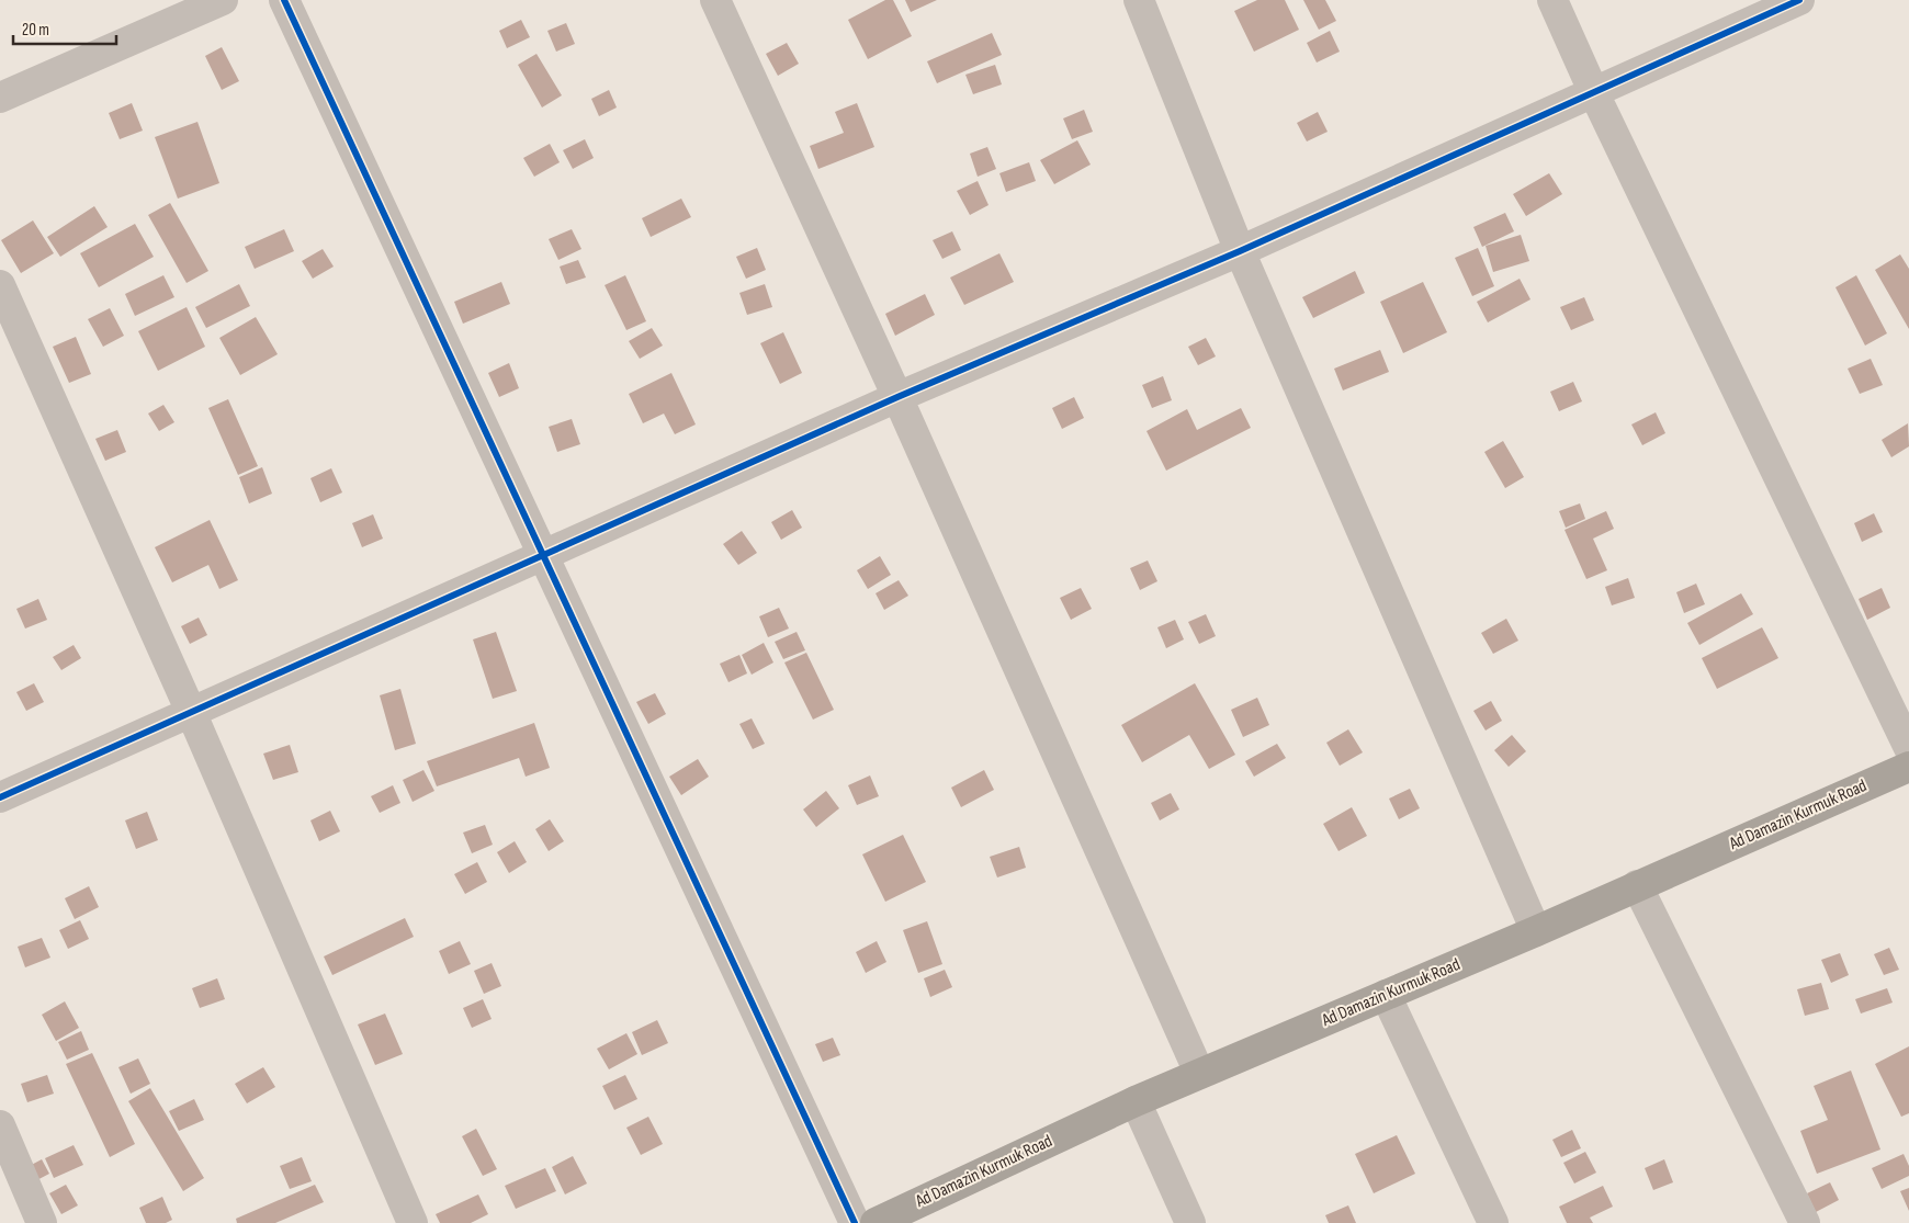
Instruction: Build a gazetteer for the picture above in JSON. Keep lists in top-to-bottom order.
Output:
{
  "streets": {
    "highway": ["Ad Damazin Kurmuk Road"]
  },
  "scale_bar": "20 m"
}
